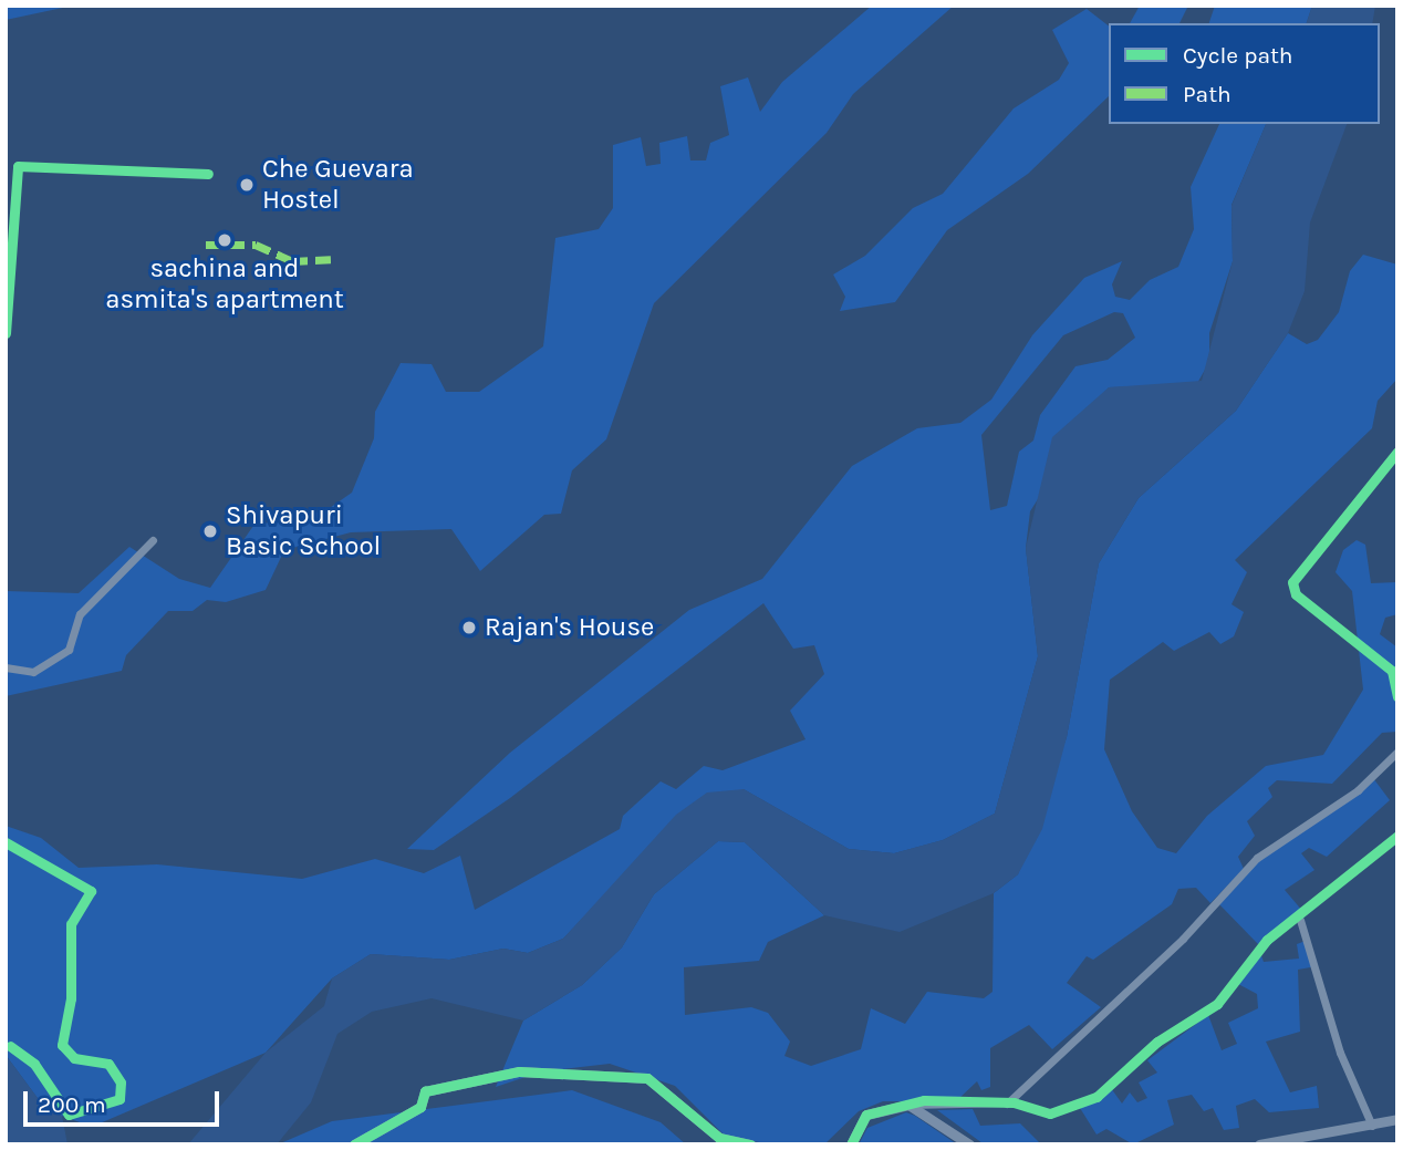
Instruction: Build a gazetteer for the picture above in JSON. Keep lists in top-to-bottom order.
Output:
{
  "places": [
    "Che Guevara Hostel",
    "sachina and asmita's apartment",
    "Shivapuri Basic School",
    "Rajan's House"
  ],
  "legend": ["Cycle path", "Path"],
  "scale_bar": "200 m"
}
